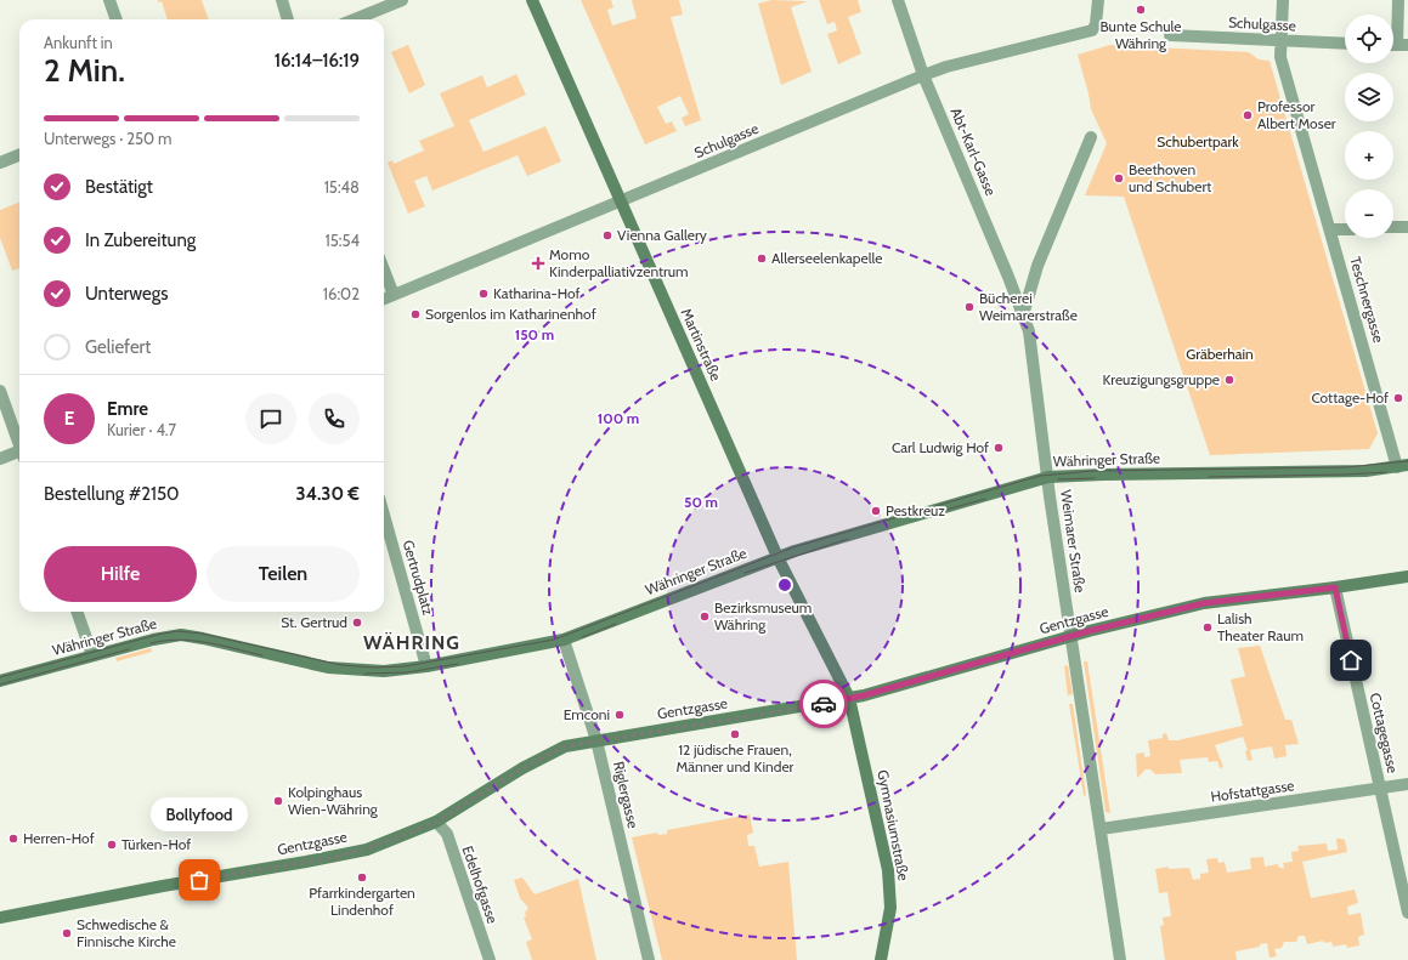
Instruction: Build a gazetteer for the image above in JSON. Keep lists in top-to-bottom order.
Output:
{
  "streets": {
    "main road": [
      "Martinstraße",
      "Währinger Straße",
      "Gentzgasse",
      "Gymnasiumstraße"
    ],
    "street": [
      "Schulgasse",
      "Abt-Karl-Gasse",
      "Teschnergasse",
      "Weimarer Straße",
      "Gertrudplatz",
      "Cottagegasse",
      "Hofstattgasse",
      "Riglergasse",
      "Edelhofgasse"
    ]
  },
  "crossings": [
    ["Schulgasse", "Abt-Karl-Gasse"],
    ["Schulgasse", "Teschnergasse"],
    ["Schulgasse", "Martinstraße"],
    ["Abt-Karl-Gasse", "Weimarer Straße"],
    ["Teschnergasse", "Währinger Straße"],
    ["Martinstraße", "Währinger Straße"],
    ["Martinstraße", "Gentzgasse"],
    ["Martinstraße", "Gymnasiumstraße"],
    ["Währinger Straße", "Weimarer Straße"],
    ["Währinger Straße", "Gertrudplatz"],
    ["Währinger Straße", "Riglergasse"],
    ["Weimarer Straße", "Gentzgasse"],
    ["Weimarer Straße", "Hofstattgasse"],
    ["Gentzgasse", "Cottagegasse"],
    ["Gentzgasse", "Riglergasse"],
    ["Gentzgasse", "Gymnasiumstraße"],
    ["Gentzgasse", "Edelhofgasse"],
    ["Cottagegasse", "Hofstattgasse"]
  ],
  "districts": ["WÄHRING"],
  "parks": ["Schubertpark", "Gräberhain"],
  "places": {
    "other": [
      "Bunte Schule Währing",
      "Professor Albert Moser",
      "Beethoven und Schubert",
      "Vienna Gallery",
      "Allerseelenkapelle",
      "Katharina-Hof",
      "Bücherei Weimarerstraße",
      "Sorgenlos im Katharinenhof",
      "Kreuzigungsgruppe",
      "Cottage-Hof",
      "Carl Ludwig Hof",
      "Pestkreuz",
      "Bezirksmuseum Währing",
      "St. Gertrud",
      "Lalish Theater Raum",
      "Emconi",
      "12 jüdische Frauen, Männer und Kinder",
      "Kolpinghaus Wien-Währing",
      "Herren-Hof",
      "Türken-Hof",
      "Pfarrkindergarten Lindenhof",
      "Bollyfood",
      "Schwedische & Finnische Kirche"
    ],
    "health": ["Momo Kinderpalliativzentrum"]
  },
  "page": {
    "map_buttons": ["+", "−"],
    "heading": ["2 Min.", "Ankunft in", "16:14–16:19"],
    "panel": [
      "Emre",
      "Kurier · 4.7",
      "Bestellung #2150",
      "34.30 €"
    ],
    "bar": "Unterwegs · 250 m",
    "list": [
      ["Bestätigt", "15:48"],
      ["In Zubereitung", "15:54"],
      ["Unterwegs", "16:02"],
      "Geliefert"
    ],
    "round": "E",
    "buttons": ["Hilfe", "Teilen"],
    "bubble": "Bollyfood"
  },
  "rings": ["150 m", "100 m", "50 m"]
}
